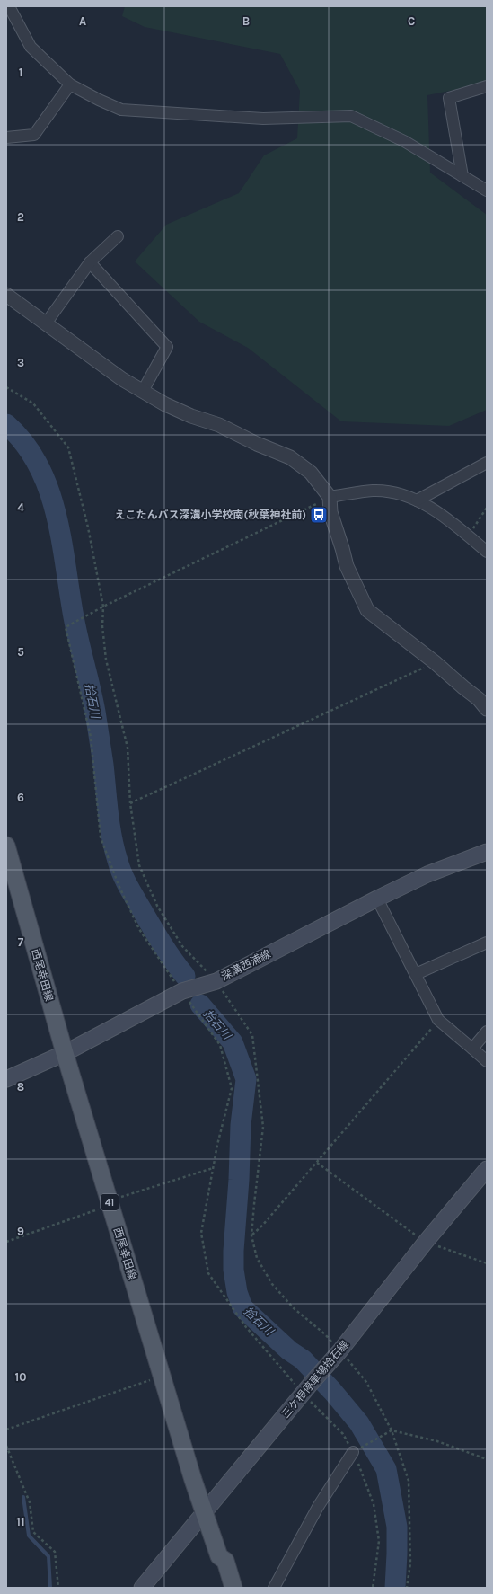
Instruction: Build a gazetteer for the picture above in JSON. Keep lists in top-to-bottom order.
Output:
{
  "streets": {
    "main road": [
      "深溝西浦線",
      "西尾幸田線",
      "41",
      "三ケ根停車場拾石線"
    ]
  },
  "crossings": [
    ["深溝西浦線", "西尾幸田線"],
    ["西尾幸田線", "三ケ根停車場拾石線"]
  ],
  "water": ["拾石川"],
  "places": {
    "bus stop": ["えこたんバス深溝小学校南(秋葉神社前)"]
  },
  "grid": {
    "columns": ["A", "B", "C"],
    "rows": [
      "1",
      "2",
      "3",
      "4",
      "5",
      "6",
      "7",
      "8",
      "9",
      "10",
      "11"
    ]
  }
}
